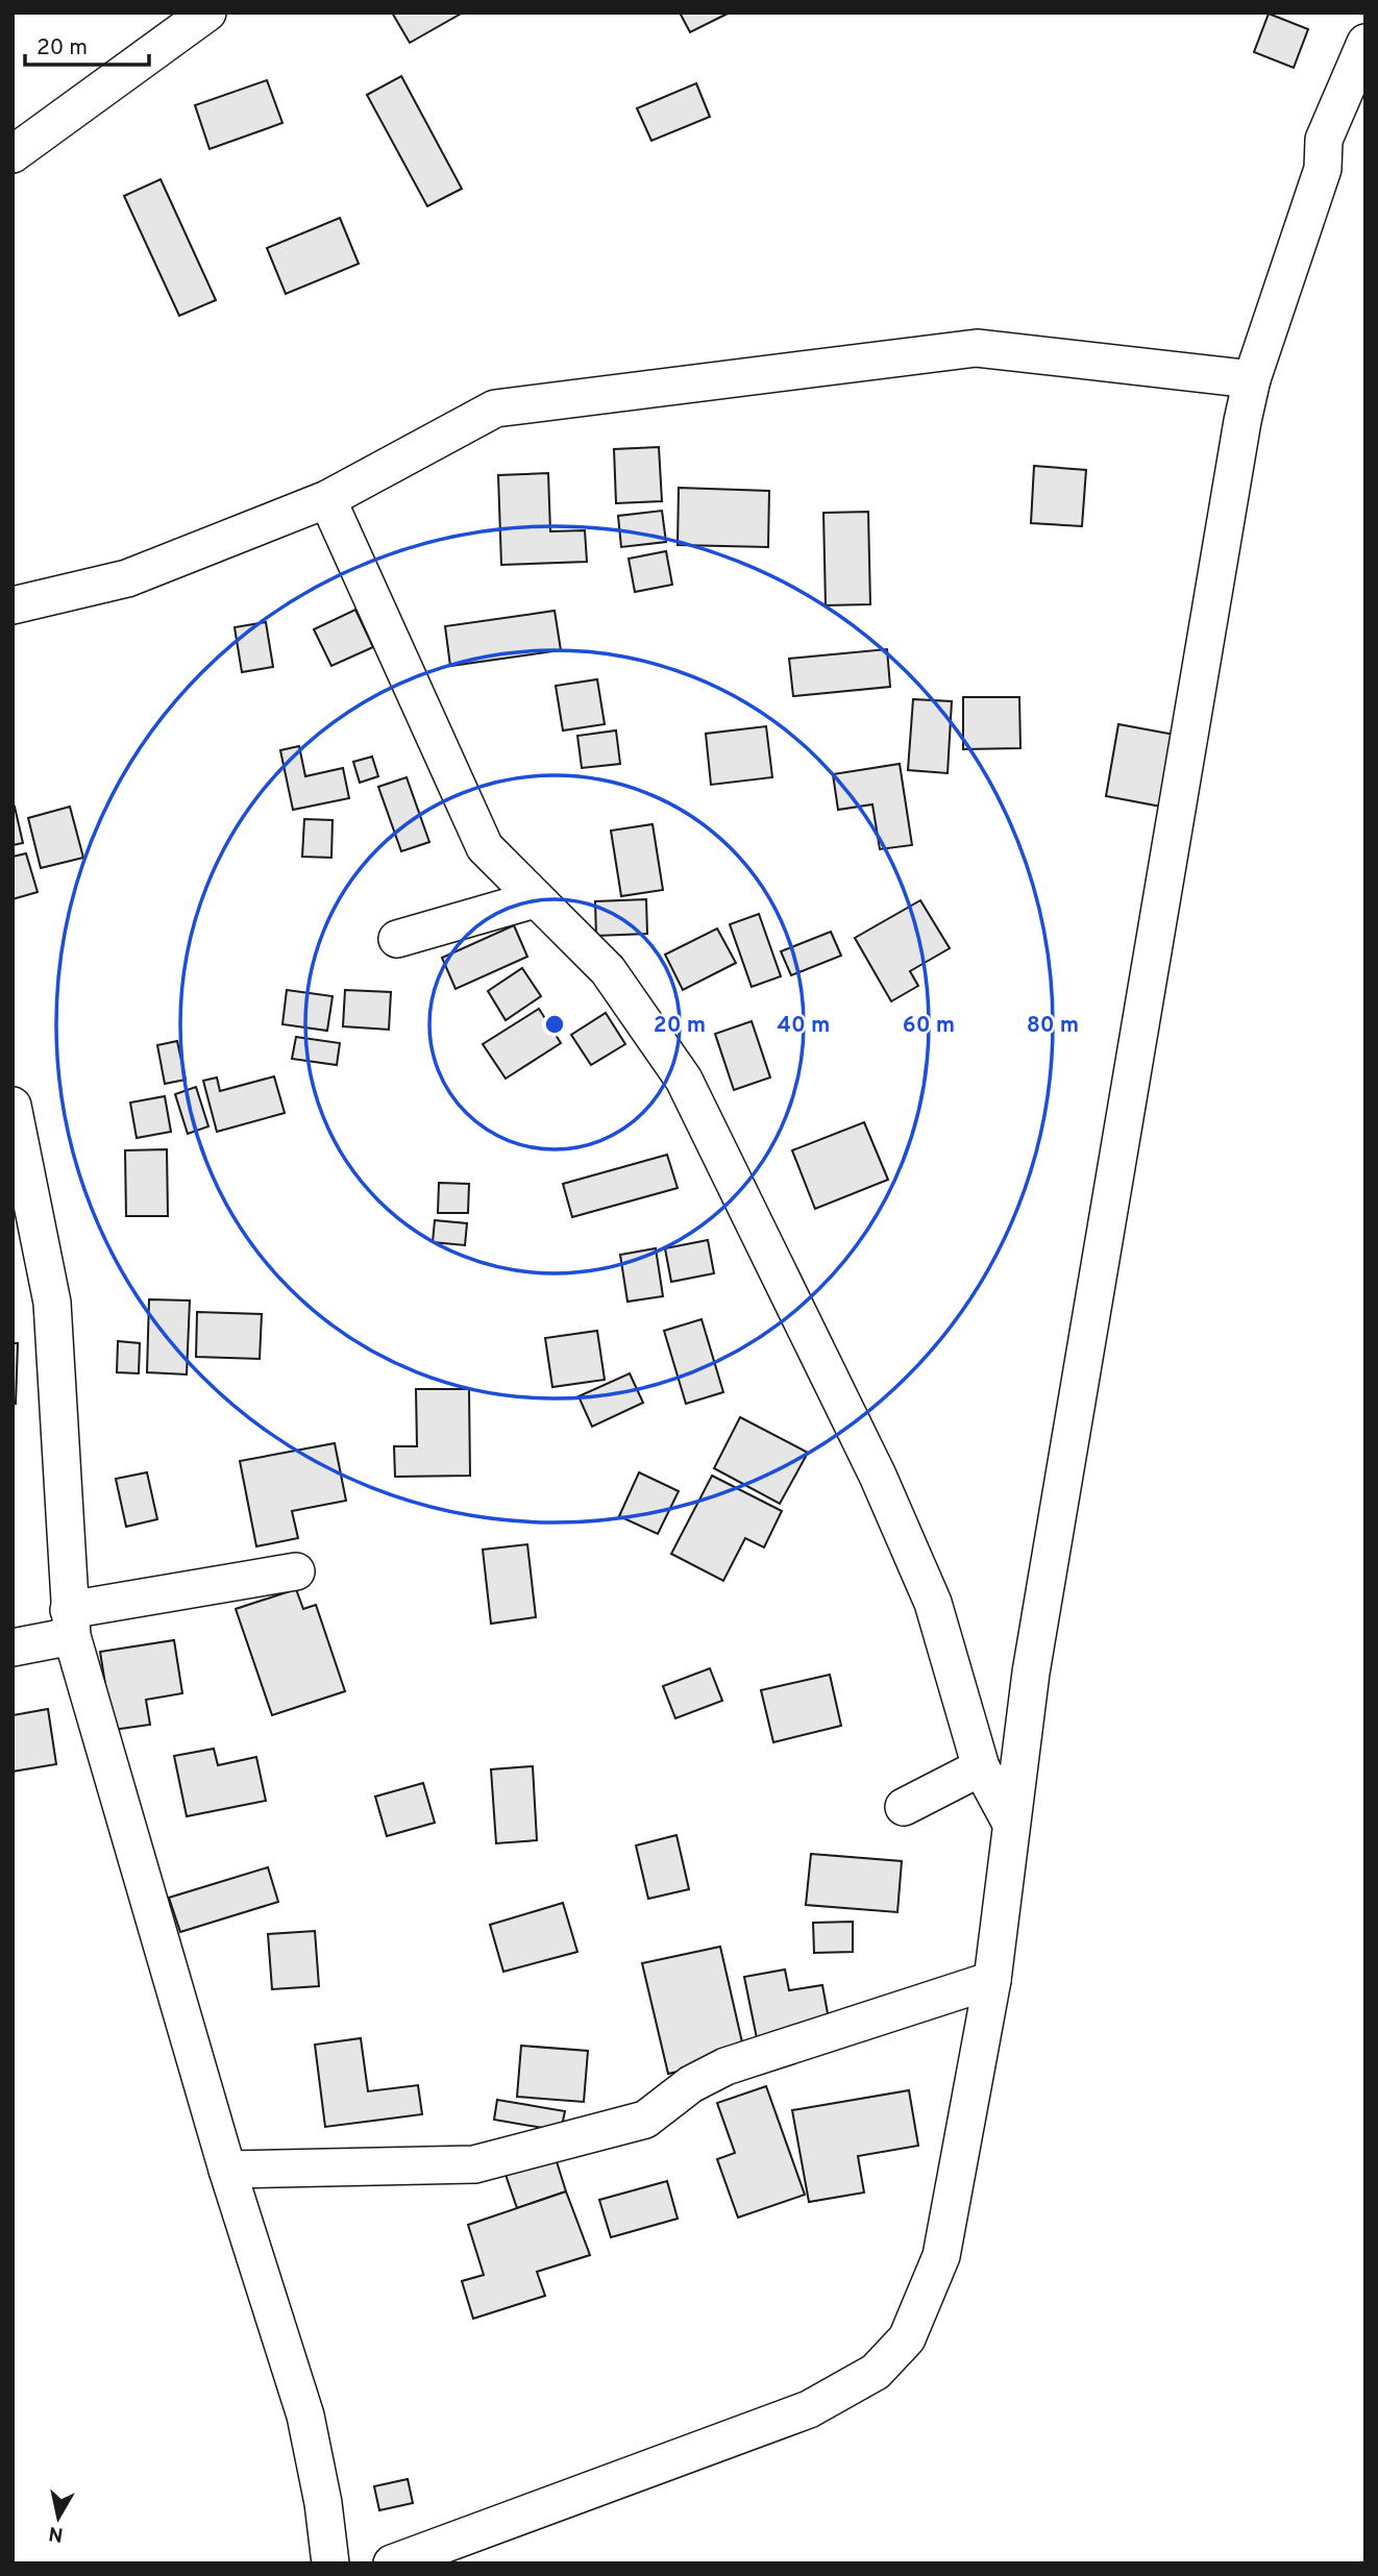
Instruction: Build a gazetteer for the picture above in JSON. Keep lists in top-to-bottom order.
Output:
{
  "scale_bar": "20 m",
  "north": "bottom",
  "rings": [
    "20 m",
    "40 m",
    "60 m",
    "80 m"
  ]
}
